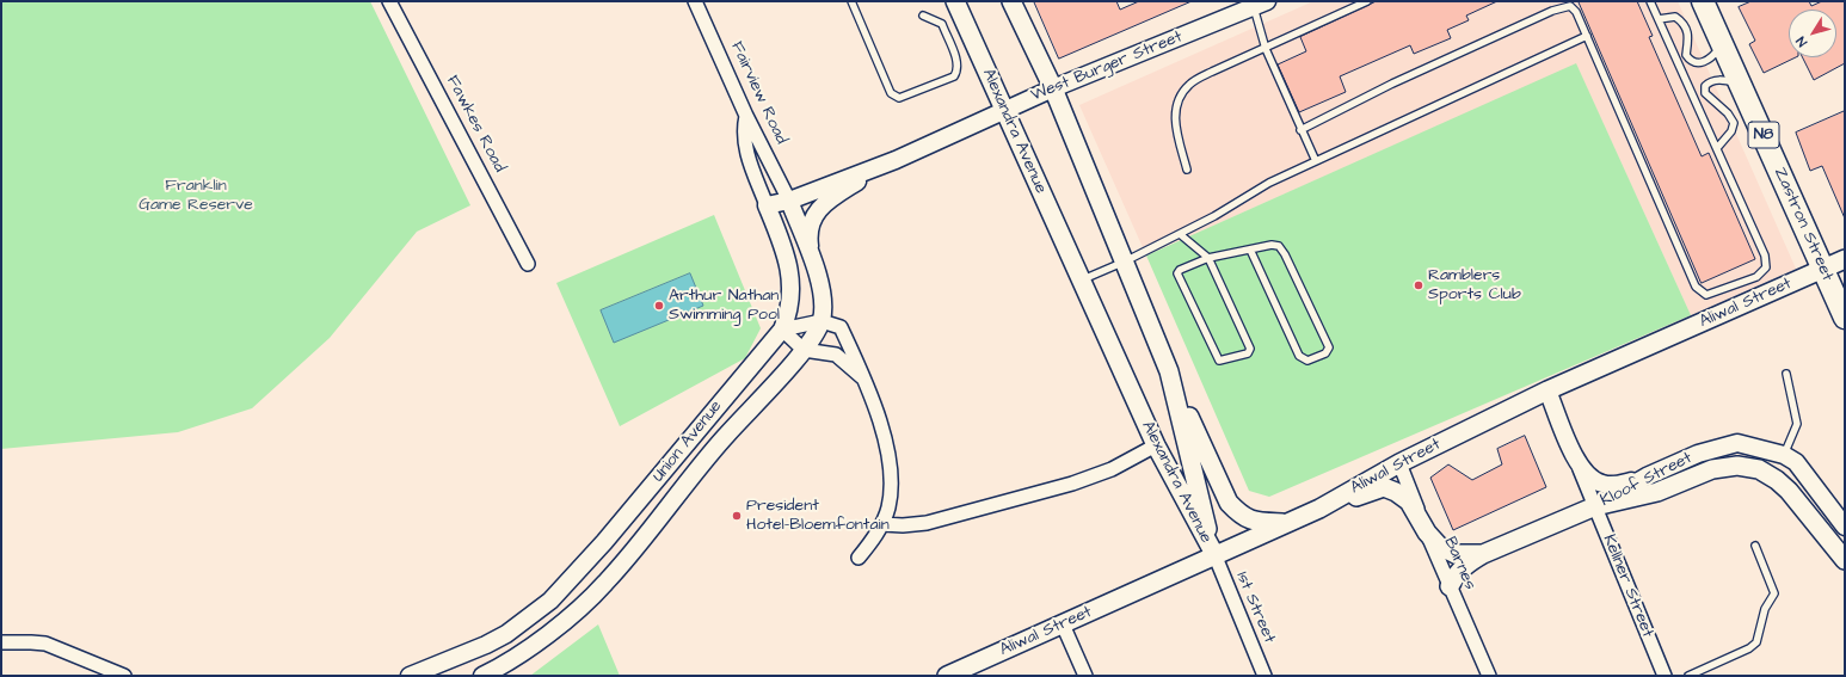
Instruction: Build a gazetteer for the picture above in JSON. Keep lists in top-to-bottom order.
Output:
{
  "streets": {
    "highway": ["N8", "Zastron Street"],
    "main road": ["Alexandra Avenue", "Aliwal Street", "Kloof Street"],
    "street": [
      "West Burger Street",
      "Fairview Road",
      "Fawkes Road",
      "Union Avenue",
      "Barnes",
      "Kellner Street",
      "1st Street"
    ]
  },
  "crossings": [
    ["West Burger Street", "Fairview Road"],
    ["West Burger Street", "Alexandra Avenue"],
    ["West Burger Street", "Union Avenue"],
    ["Fairview Road", "Union Avenue"],
    ["Alexandra Avenue", "Aliwal Street"],
    ["Alexandra Avenue", "1st Street"],
    ["Zastron Street", "Aliwal Street"],
    ["Aliwal Street", "Barnes"],
    ["Aliwal Street", "Kellner Street"],
    ["Aliwal Street", "1st Street"],
    ["Kloof Street", "Kellner Street"]
  ],
  "parks": ["Franklin Game Reserve"],
  "places": ["Ramblers Sports Club", "Arthur Nathan Swimming Pool", "President Hotel-Bloemfontain"],
  "north": "bottom left"
}
